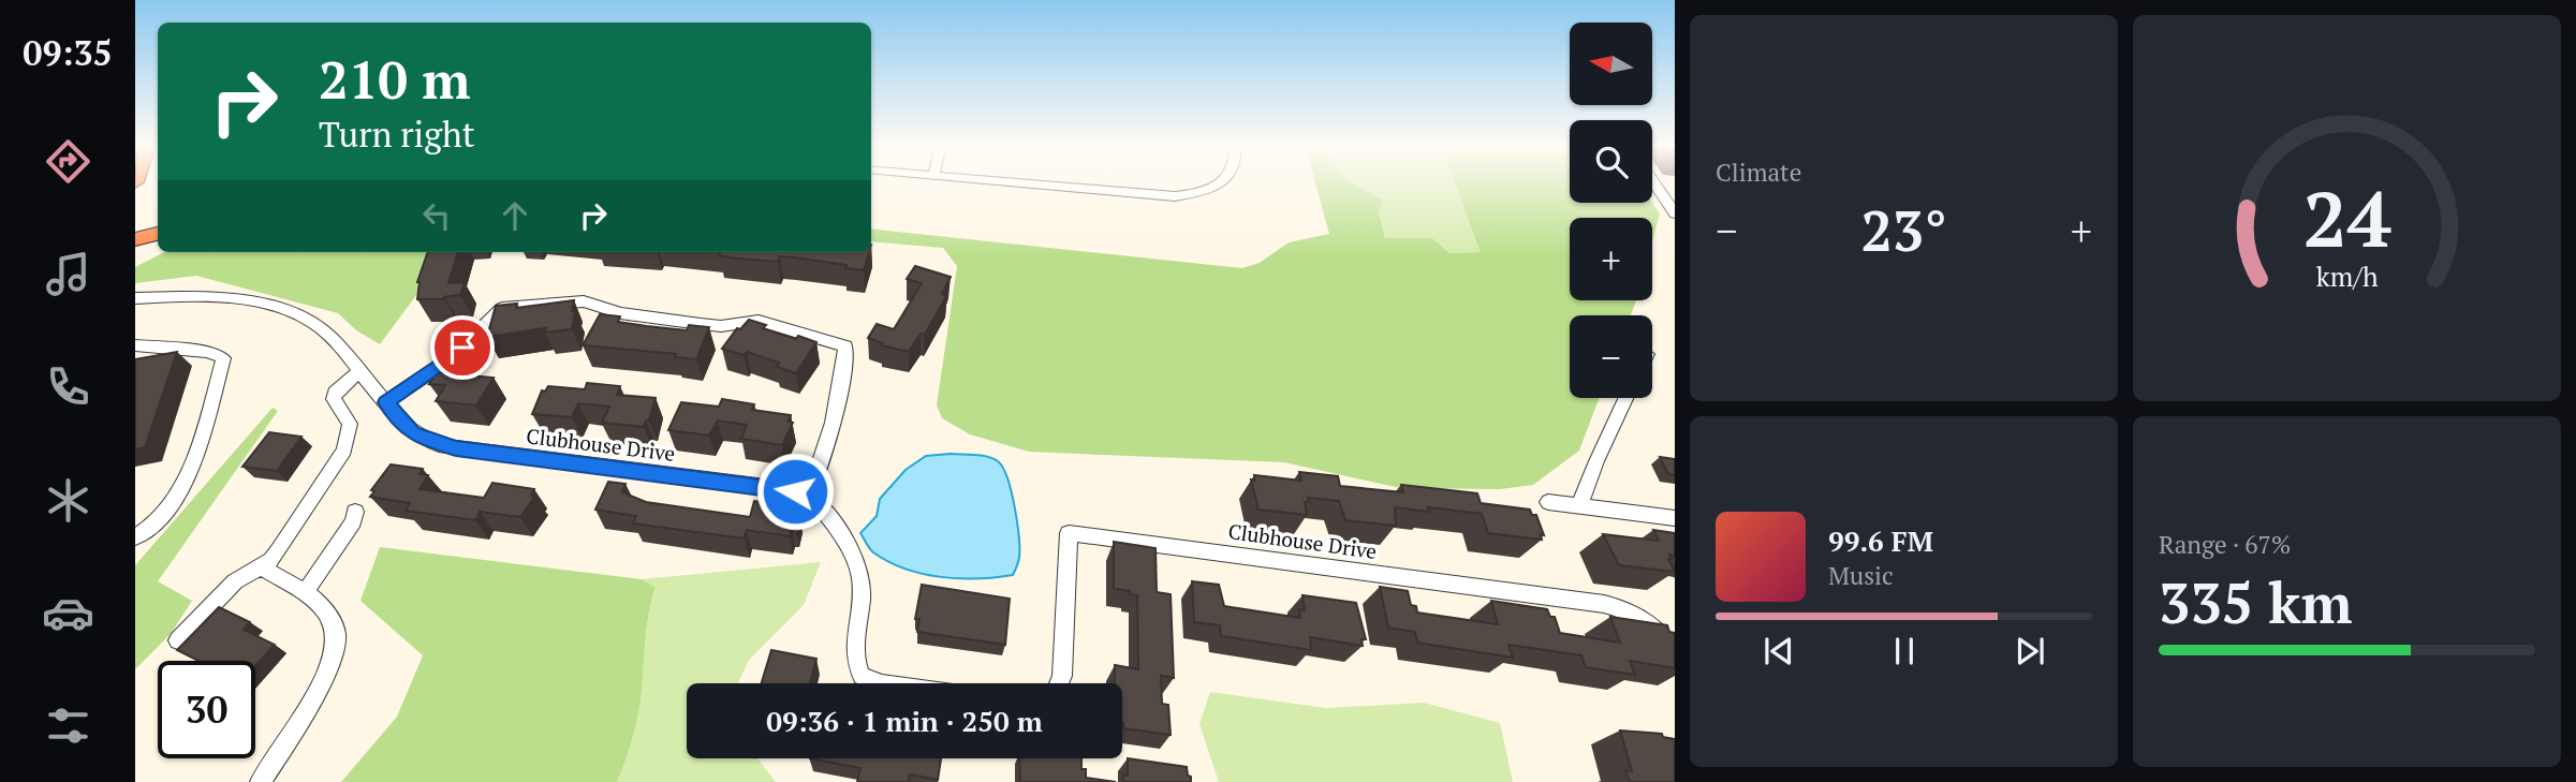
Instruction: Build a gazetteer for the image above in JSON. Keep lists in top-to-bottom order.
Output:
{
  "streets": {
    "street": ["Clubhouse Drive"]
  },
  "north": "left",
  "page": {
    "tabs": "09:35",
    "tile": [
      "Climate",
      ["Range · 67%", "335 km"]
    ],
    "map_buttons": ["+", "−"],
    "turn": ["210 m", "Turn right"],
    "heat": ["−", "23°", "+"],
    "song": ["99.6 FM", "Music"],
    "limit": "30",
    "trip": "09:36 · 1 min · 250 m",
    "gauge": ["24", "km/h"]
  }
}
